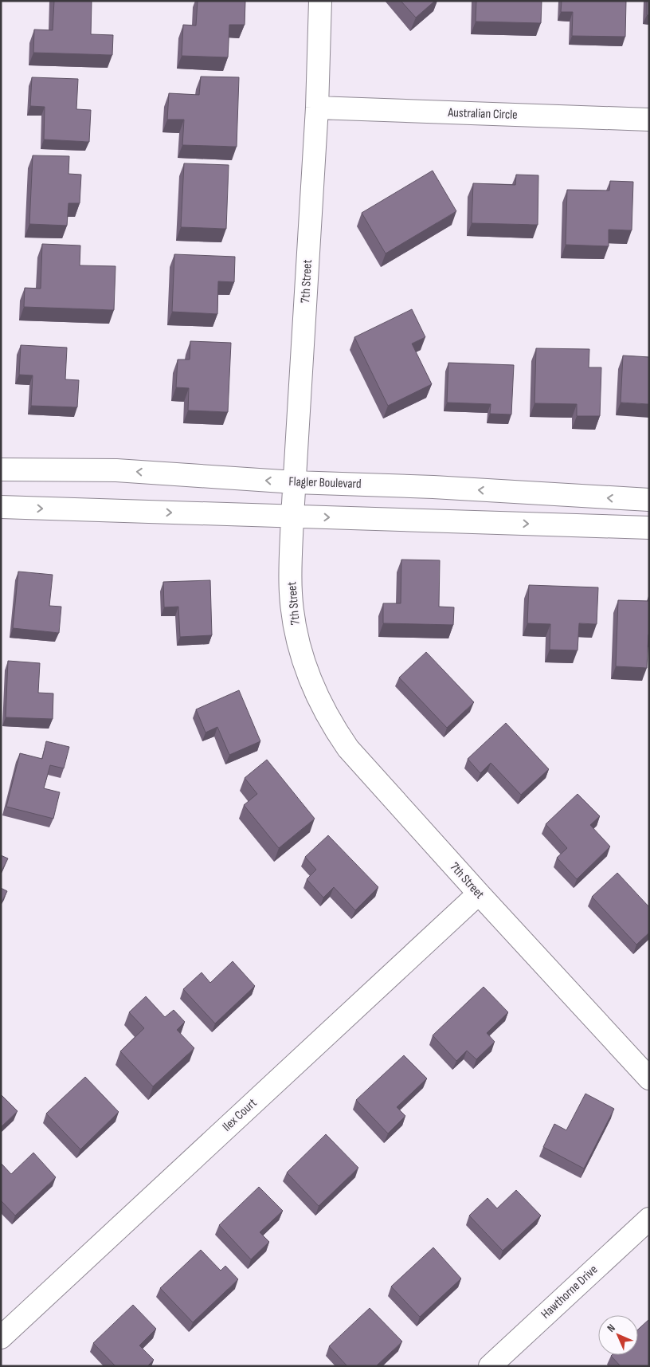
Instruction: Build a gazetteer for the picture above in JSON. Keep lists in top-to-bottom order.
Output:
{
  "streets": {
    "street": [
      "Australian Circle",
      "7th Street",
      "Flagler Boulevard",
      "Ilex Court",
      "Hawthorne Drive"
    ]
  },
  "crossings": [
    ["Australian Circle", "7th Street"],
    ["7th Street", "Flagler Boulevard"],
    ["7th Street", "Ilex Court"]
  ],
  "north": "top left"
}
